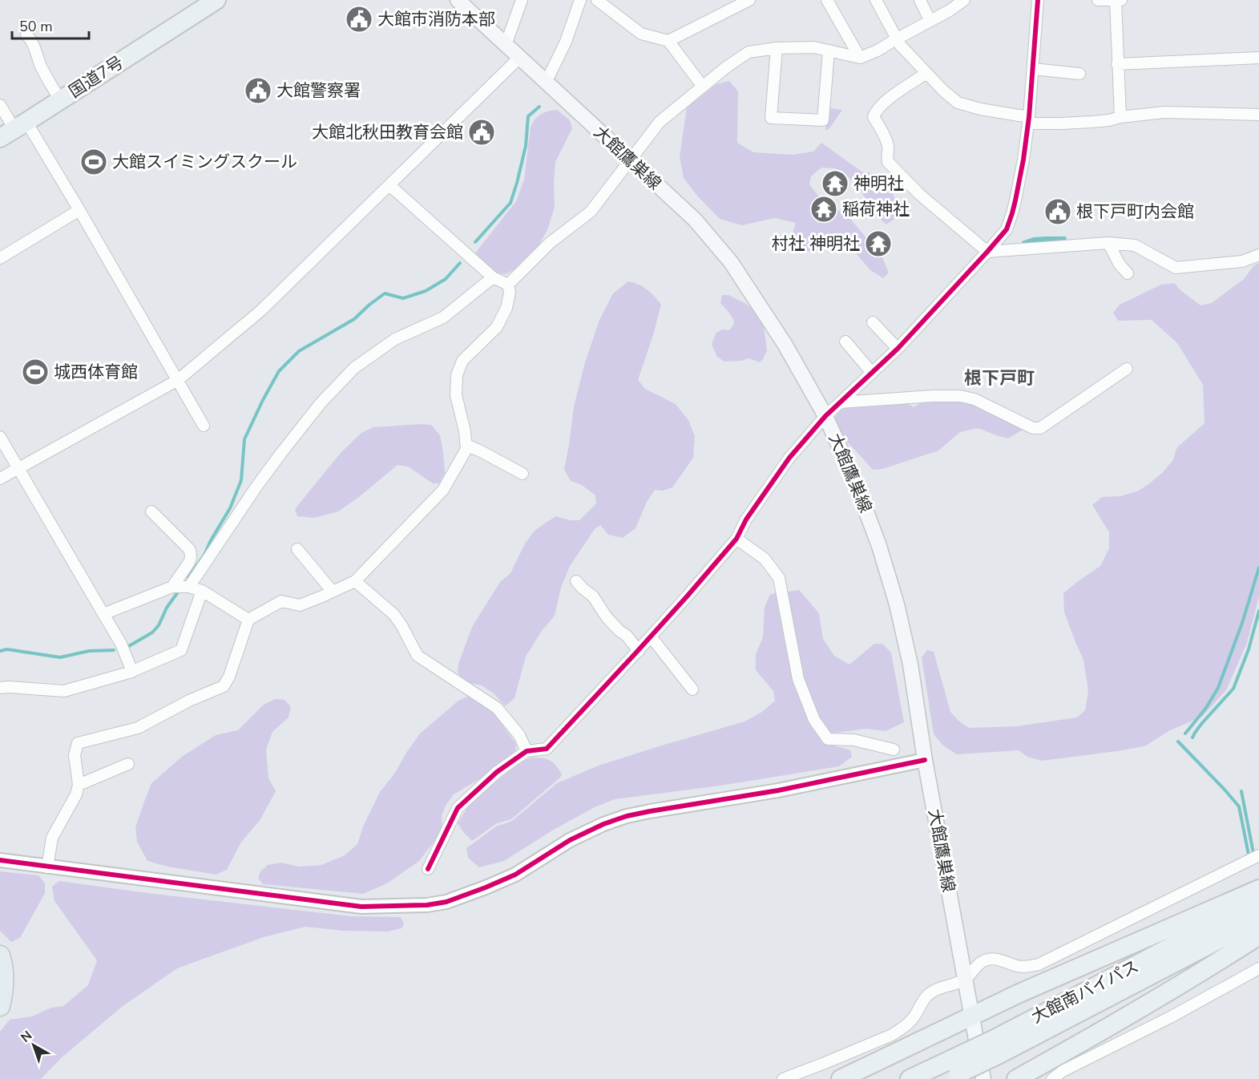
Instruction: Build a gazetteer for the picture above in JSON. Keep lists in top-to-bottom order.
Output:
{
  "streets": {
    "highway": ["国道7号", "大館南バイパス"],
    "main road": ["大館鷹巣線"]
  },
  "districts": ["根下戸町"],
  "places": {
    "public building": [
      "大館市消防本部",
      "大館警察署",
      "大館北秋田教育会館",
      "根下戸町内会館"
    ],
    "sports": ["大館スイミングスクール", "城西体育館"],
    "temple": ["神明社", "稲荷神社", "村社 神明社"]
  },
  "scale_bar": "50 m",
  "north": "top left"
}
